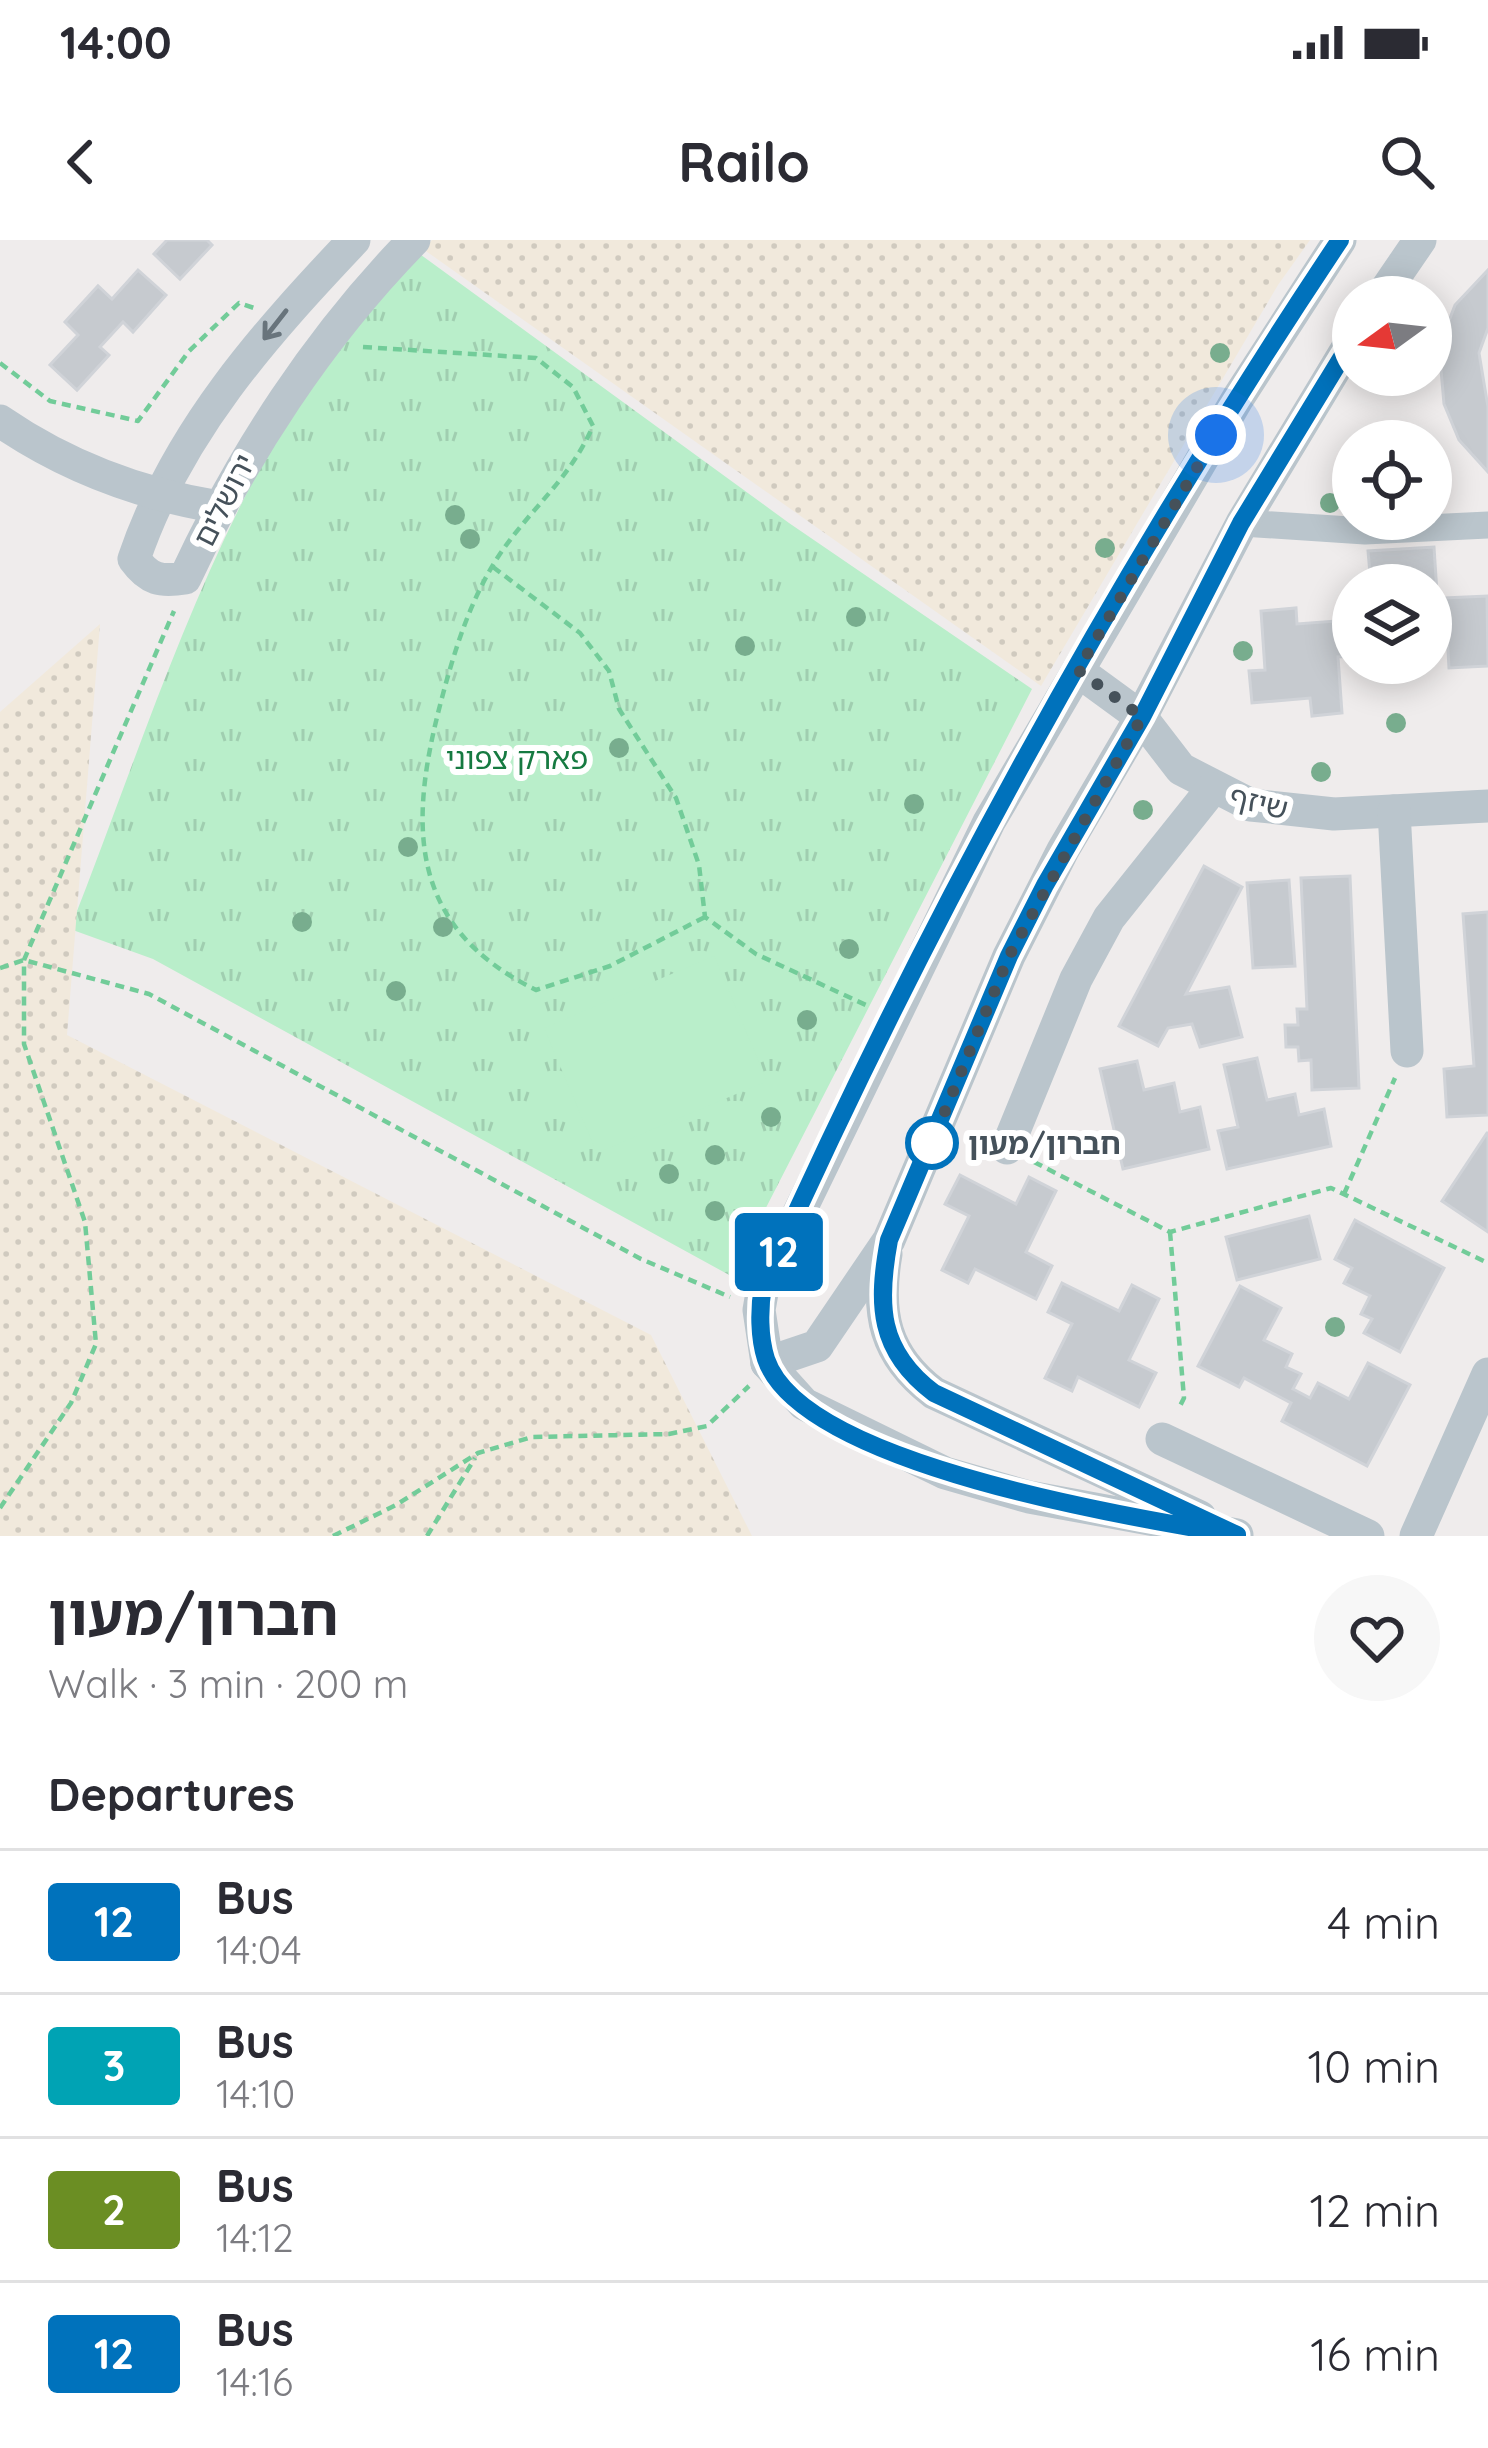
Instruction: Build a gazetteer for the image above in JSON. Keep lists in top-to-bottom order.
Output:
{
  "streets": {
    "street": ["ירושלים", "שיזף"]
  },
  "parks": ["פארק צפוני"],
  "places": ["חברון/מעון"],
  "lines": ["bus line 12"],
  "north": "left",
  "page": {
    "status": "14:00",
    "header": "Railo",
    "on_map": "12",
    "heading": [
      ["חברון/מעון", "Walk · 3 min · 200 m"],
      "Departures"
    ],
    "list": [
      {
        "mark": "12",
        "name": "Bus",
        "note": "14:04",
        "value": "4 min"
      },
      {
        "mark": "3",
        "name": "Bus",
        "note": "14:10",
        "value": "10 min"
      },
      {
        "mark": "2",
        "name": "Bus",
        "note": "14:12",
        "value": "12 min"
      },
      {
        "mark": "12",
        "name": "Bus",
        "note": "14:16",
        "value": "16 min"
      }
    ]
  }
}
